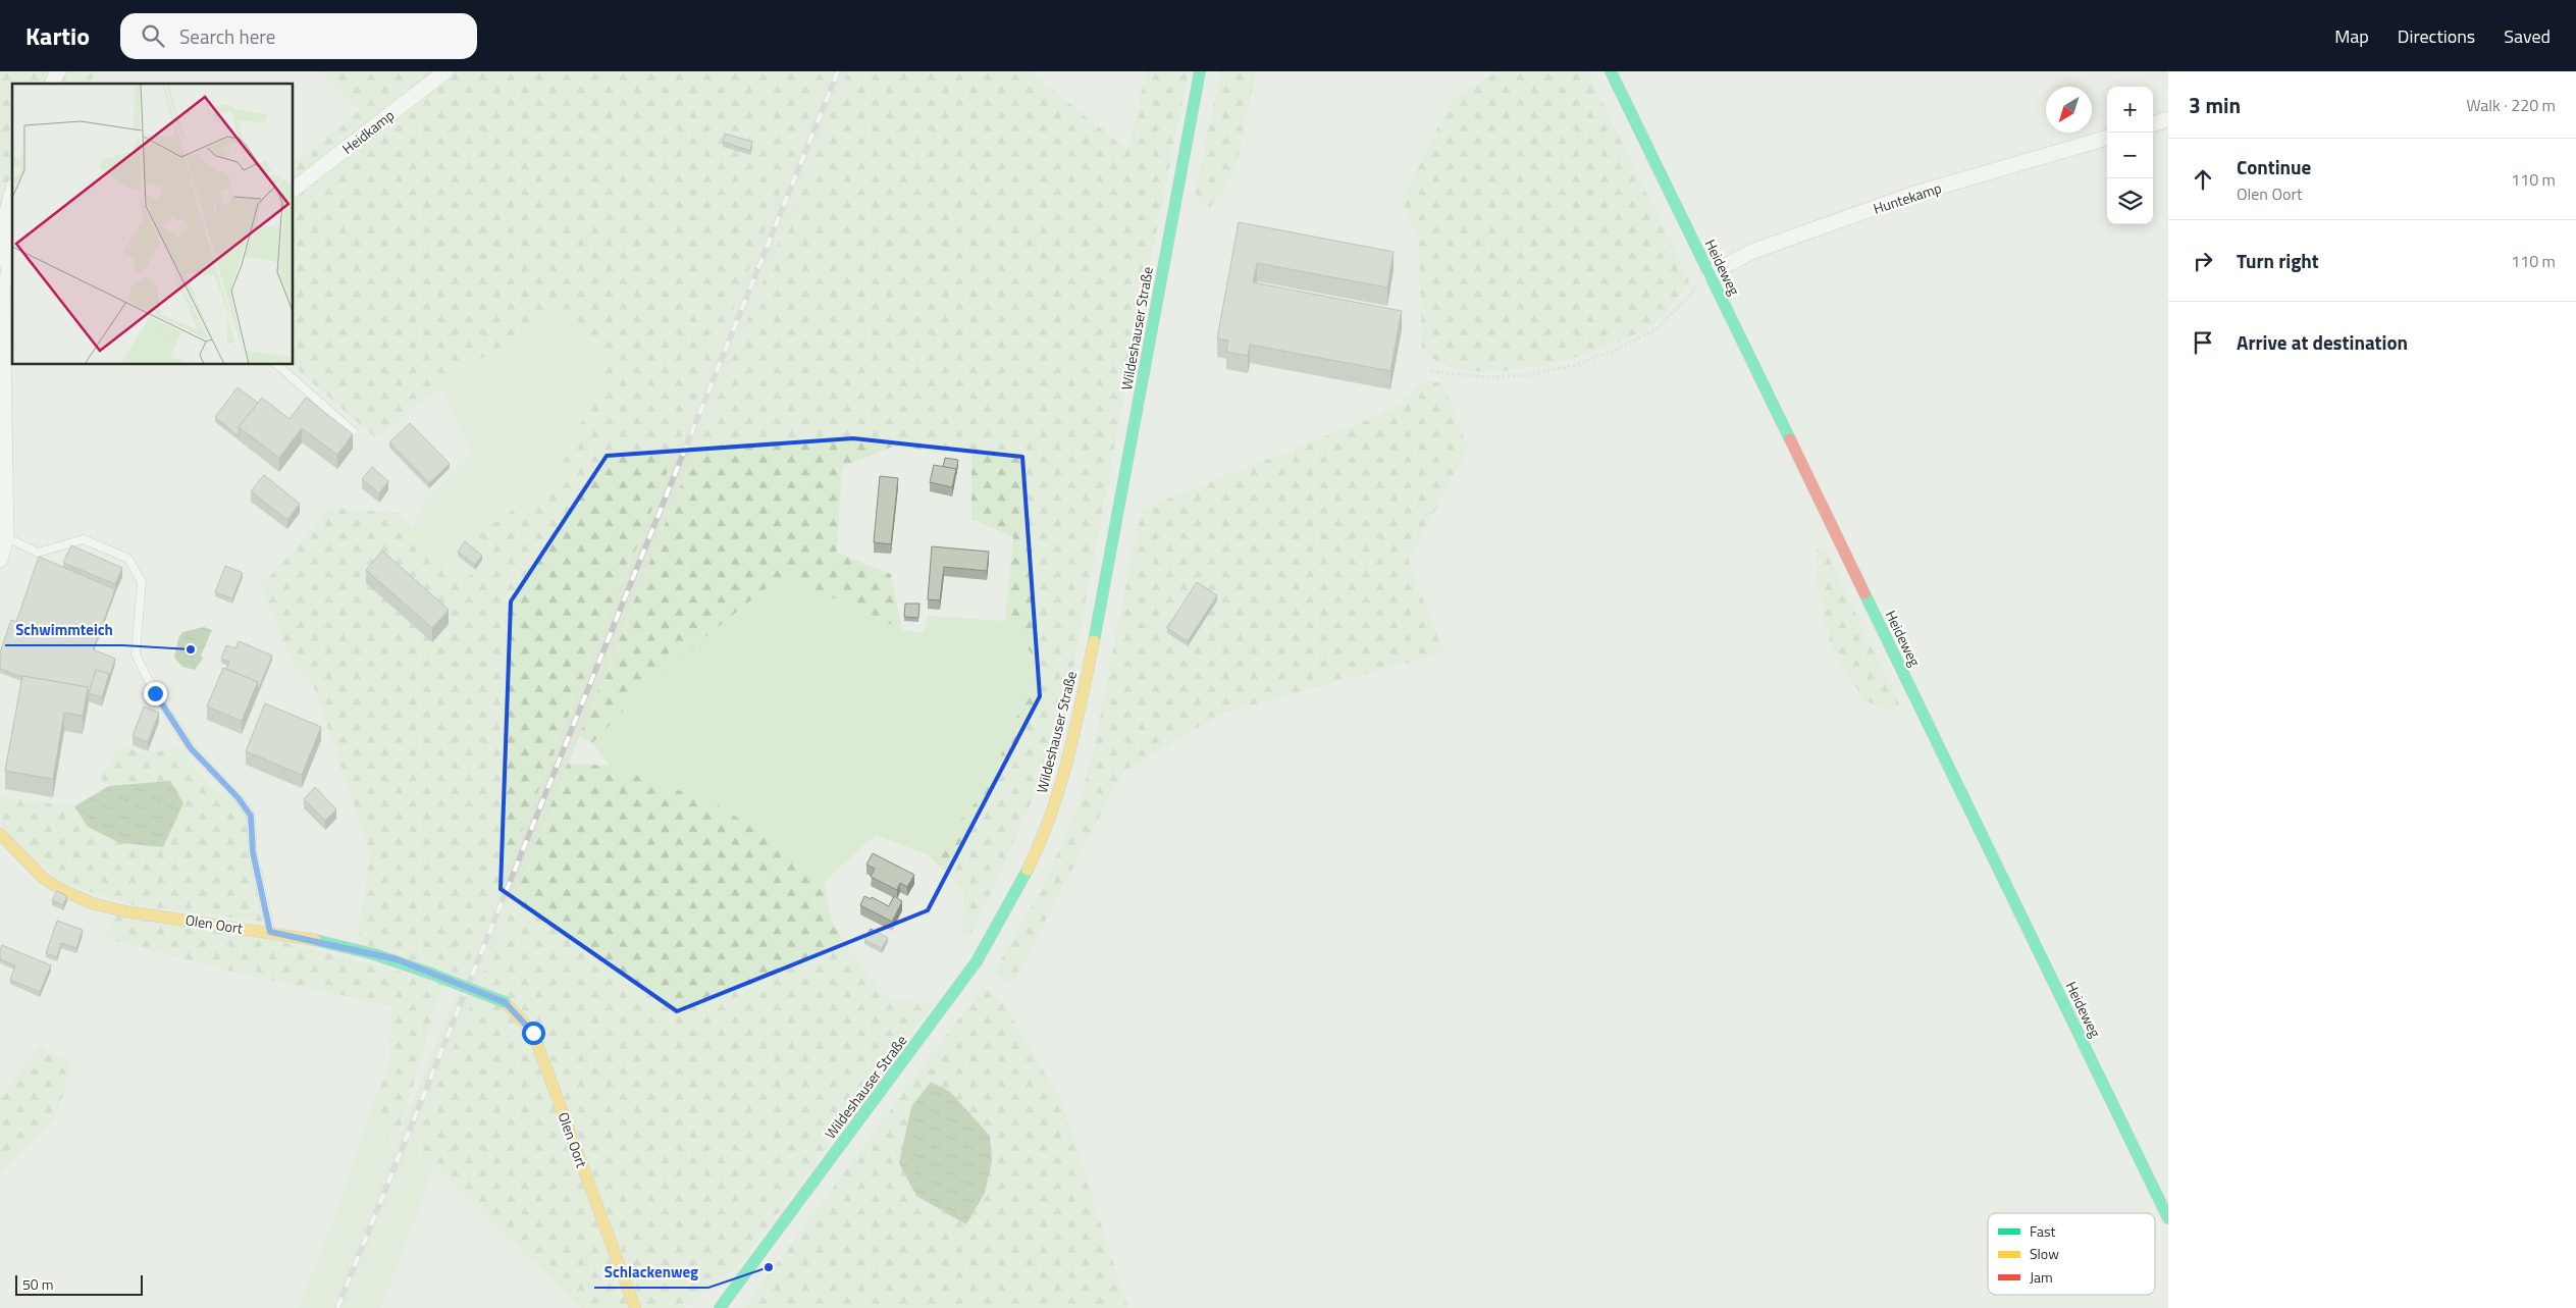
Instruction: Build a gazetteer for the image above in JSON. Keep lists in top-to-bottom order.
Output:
{
  "streets": {
    "street": [
      "Heidkamp",
      "Huntekamp",
      "Heideweg",
      "Wildeshauser Straße",
      "Olen Oort"
    ]
  },
  "crossings": [
    ["Huntekamp", "Heideweg"]
  ],
  "places": ["Schwimmteich", "Schlackenweg"],
  "legend": ["Fast", "Slow", "Jam"],
  "scale_bar": "50 m",
  "north": "bottom left",
  "page": {
    "header": "Kartio",
    "search": "Search here",
    "nav": ["Map", "Directions", "Saved"],
    "heading": ["3 min", "Walk · 220 m"],
    "map_buttons": ["+", "−"],
    "list": [
      ["Continue", "Olen Oort", "110 m"],
      ["Turn right", "110 m"],
      "Arrive at destination"
    ],
    "scale": "50 m"
  }
}
